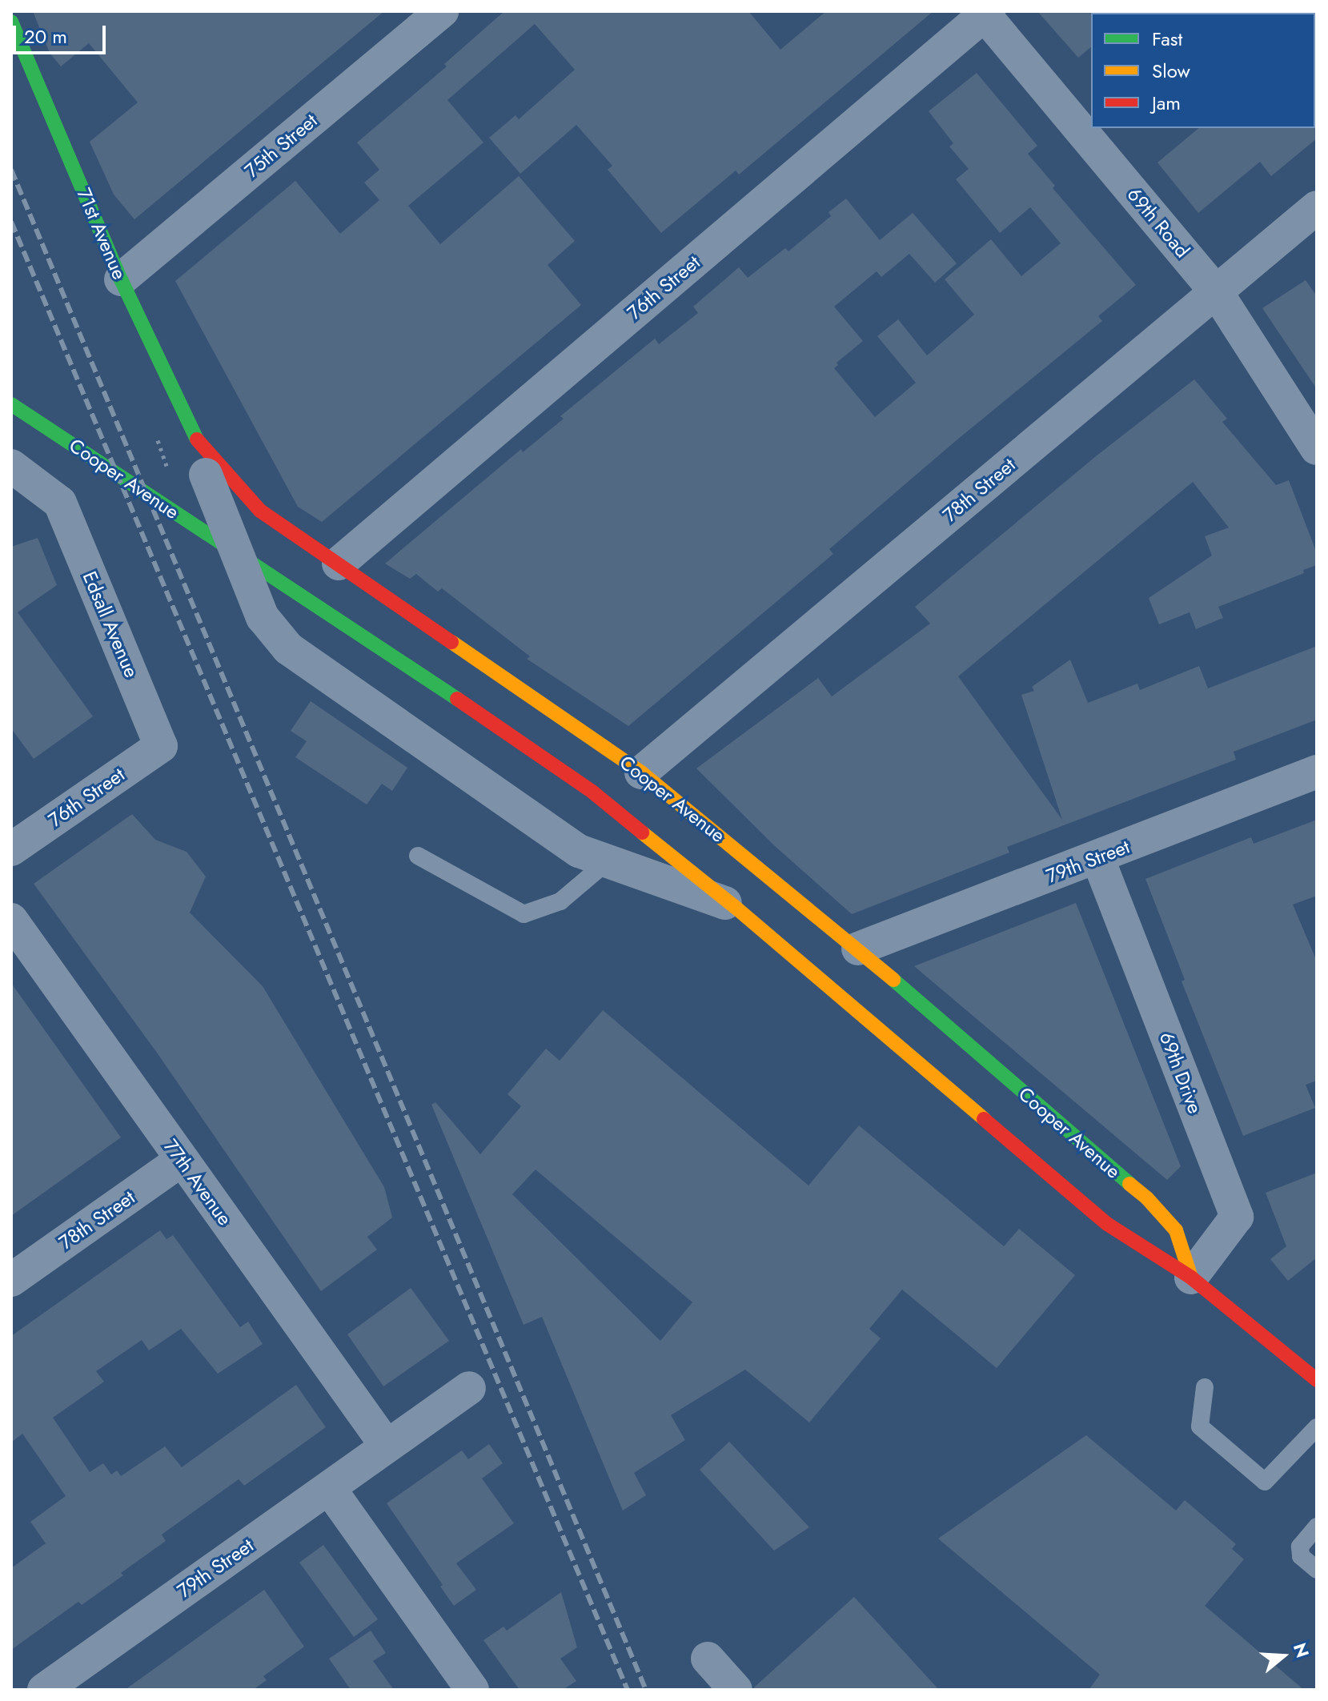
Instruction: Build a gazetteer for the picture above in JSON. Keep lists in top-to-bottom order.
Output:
{
  "streets": {
    "street": [
      "75th Street",
      "69th Road",
      "71st Avenue",
      "76th Street",
      "Cooper Avenue",
      "78th Street",
      "Edsall Avenue",
      "79th Street",
      "69th Drive",
      "77th Avenue"
    ]
  },
  "crossings": [
    ["75th Street", "71st Avenue"],
    ["69th Road", "76th Street"],
    ["69th Road", "78th Street"],
    ["71st Avenue", "Cooper Avenue"],
    ["76th Street", "Cooper Avenue"],
    ["76th Street", "Edsall Avenue"],
    ["Cooper Avenue", "78th Street"],
    ["Cooper Avenue", "79th Street"],
    ["Cooper Avenue", "69th Drive"],
    ["78th Street", "77th Avenue"],
    ["79th Street", "69th Drive"],
    ["79th Street", "77th Avenue"]
  ],
  "legend": ["Fast", "Slow", "Jam"],
  "scale_bar": "20 m",
  "north": "right"
}
